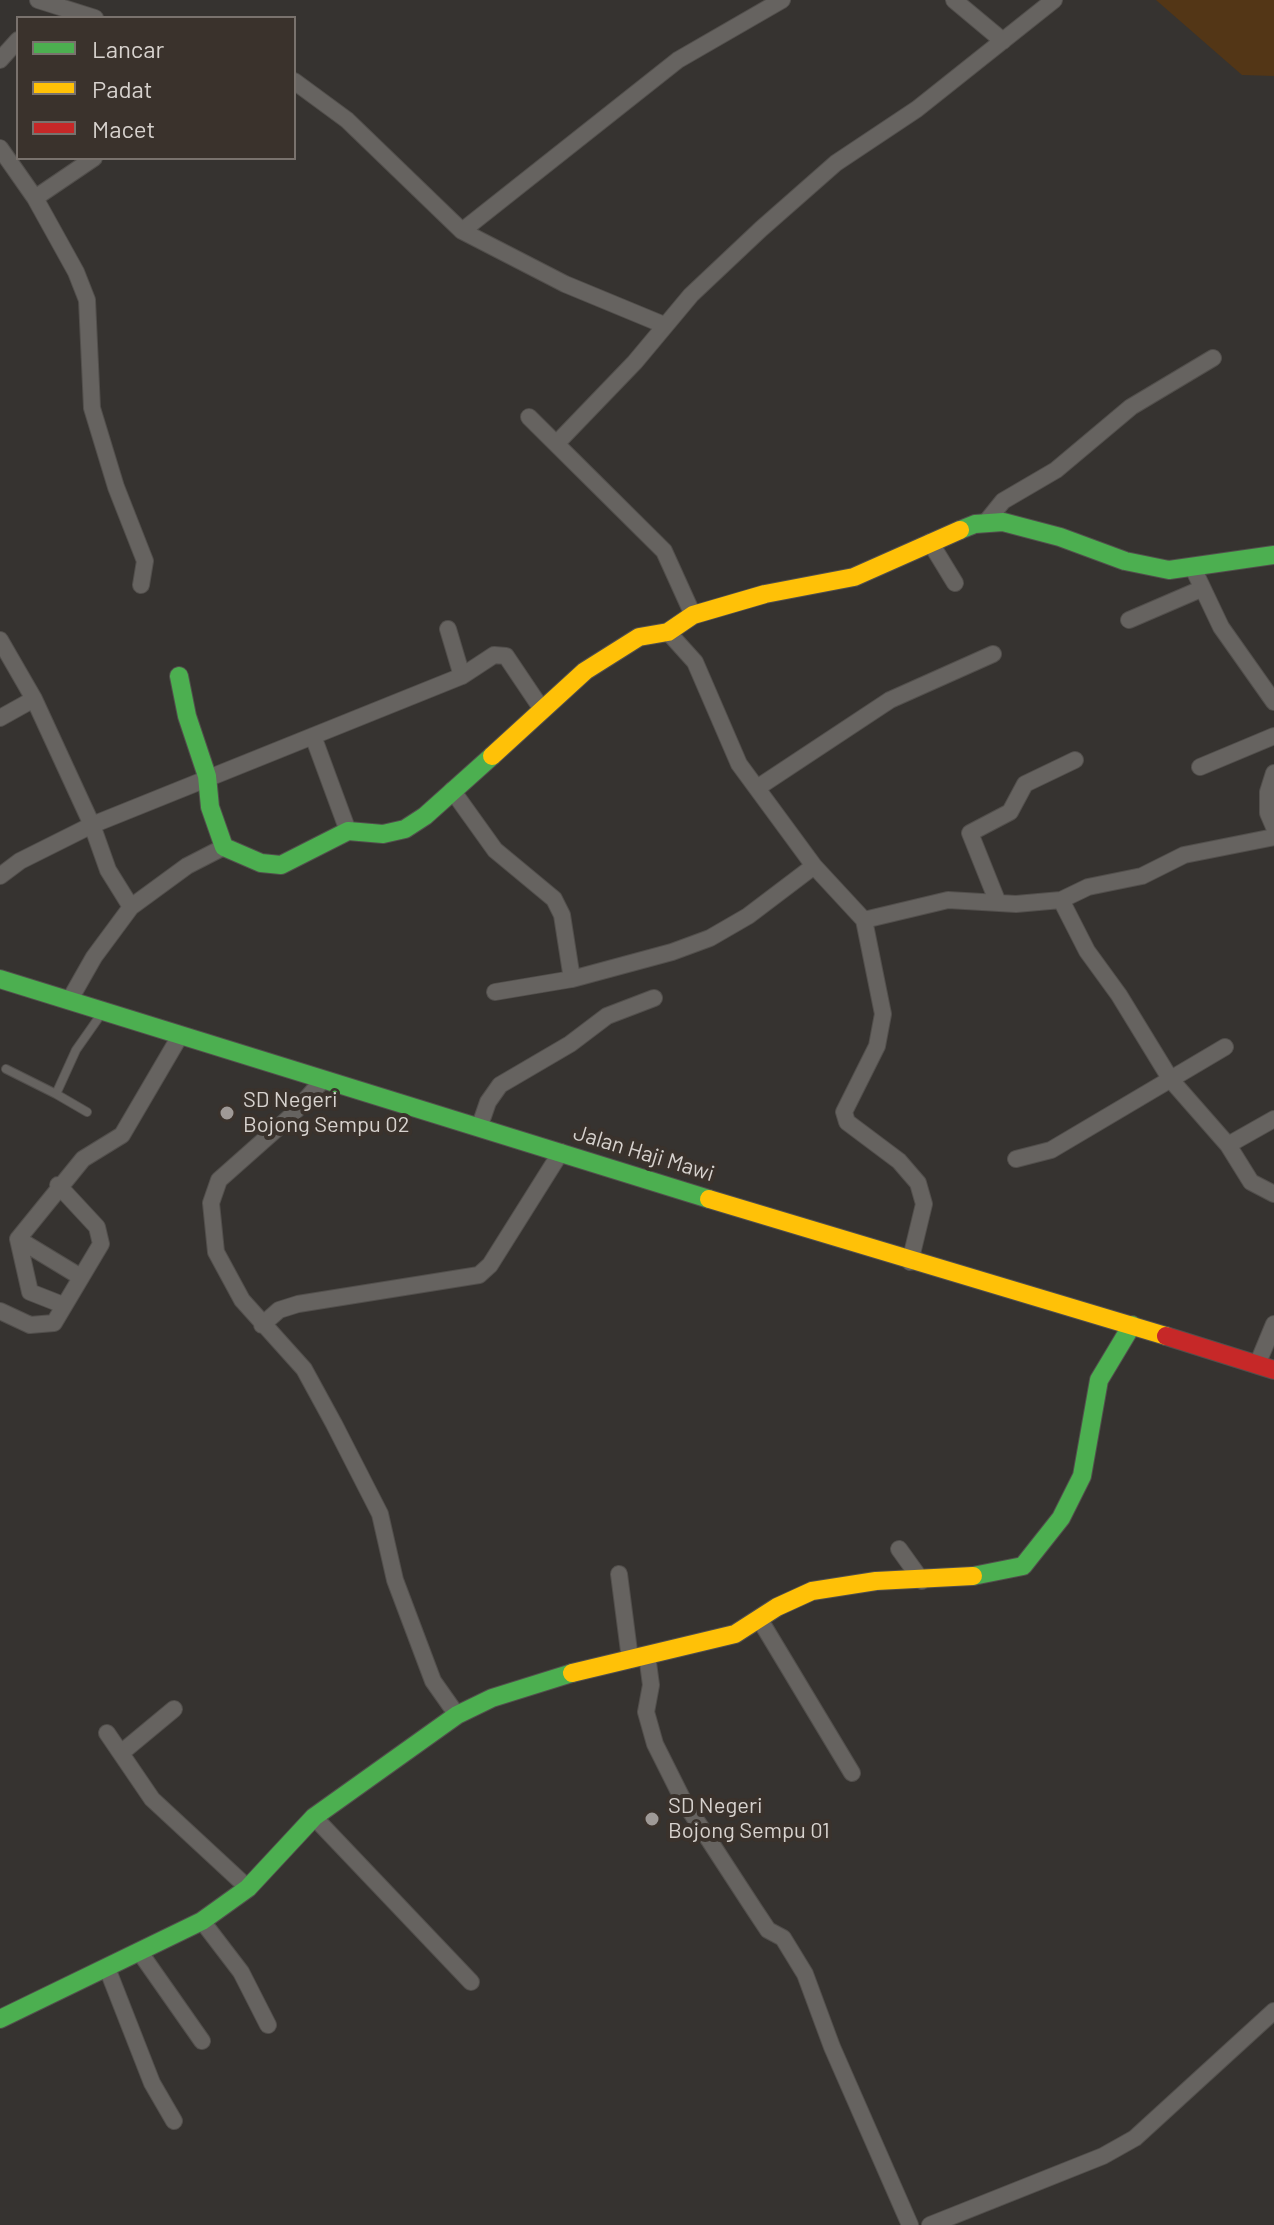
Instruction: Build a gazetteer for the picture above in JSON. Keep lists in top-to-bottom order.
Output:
{
  "streets": {
    "street": ["Jalan Haji Mawi"]
  },
  "places": ["SD Negeri Bojong Sempu 02", "SD Negeri Bojong Sempu 01"],
  "legend": ["Lancar", "Padat", "Macet"]
}
